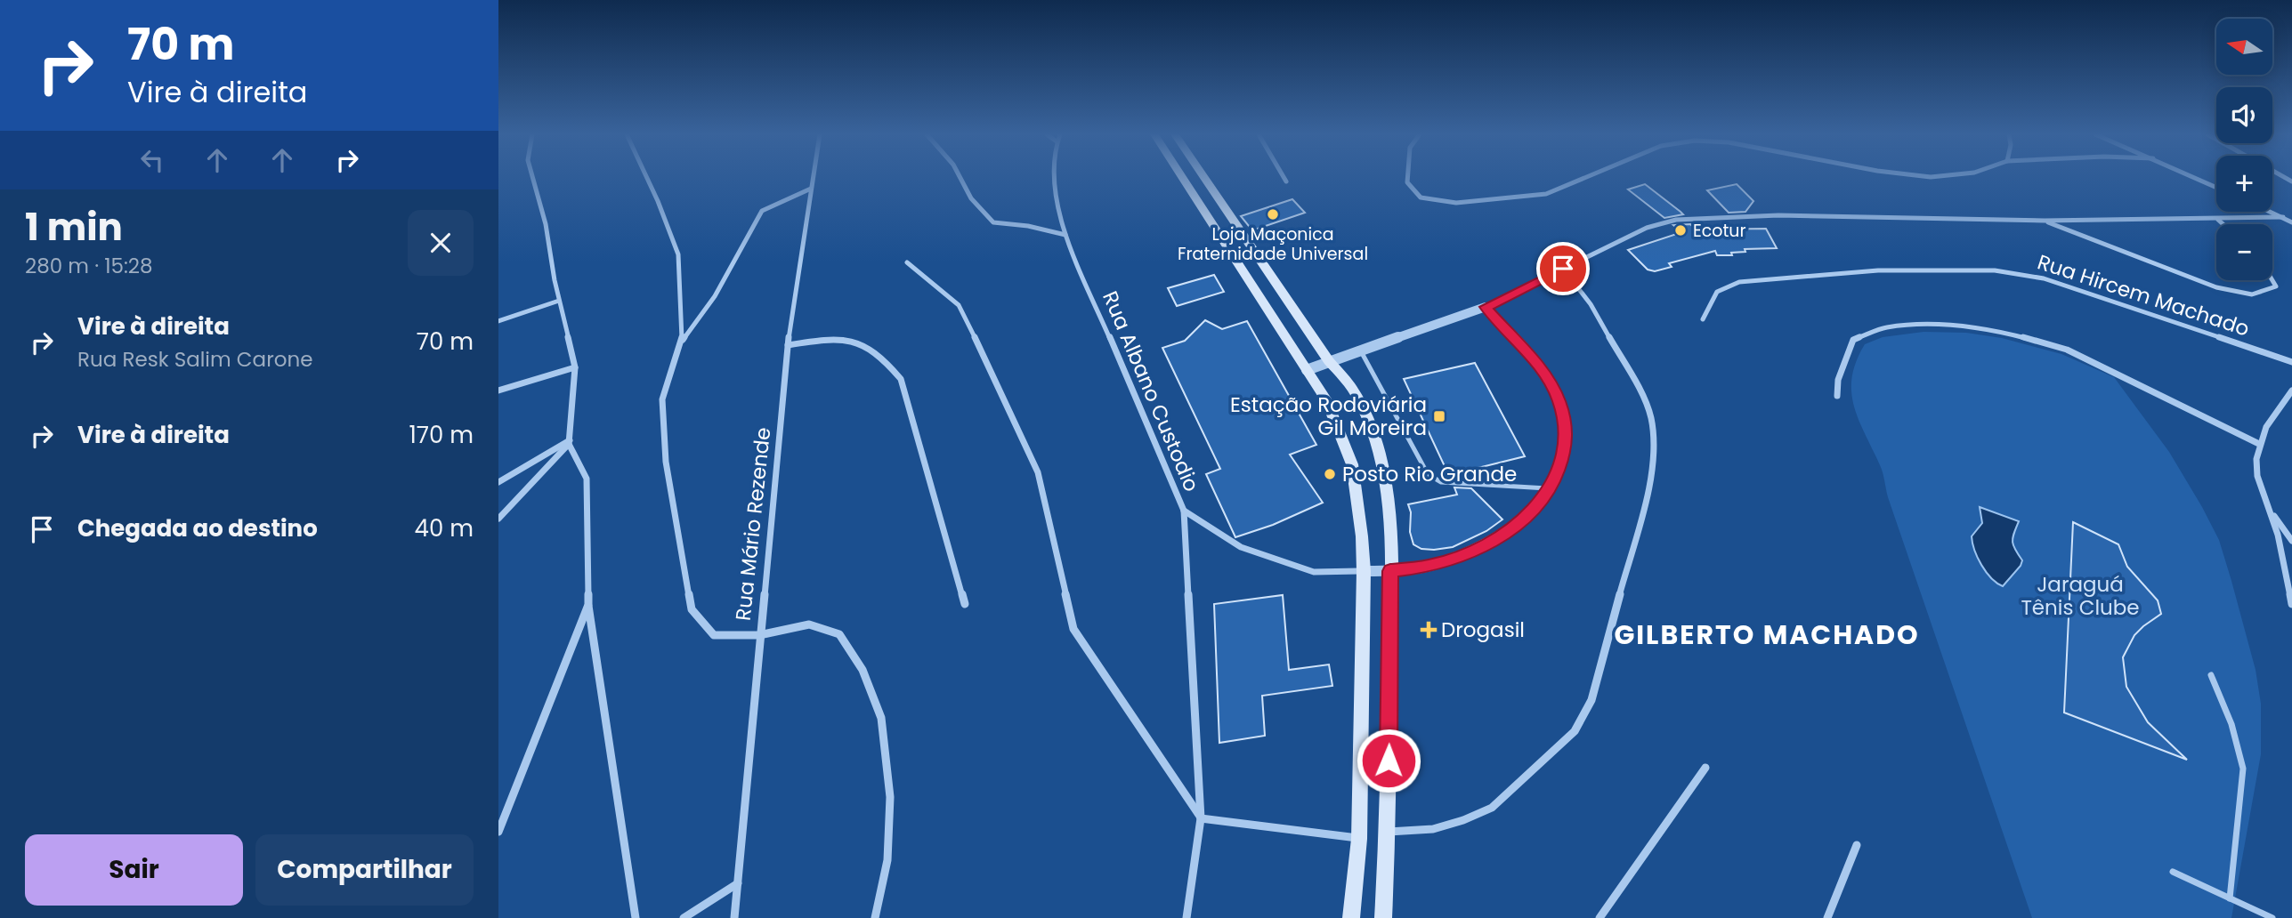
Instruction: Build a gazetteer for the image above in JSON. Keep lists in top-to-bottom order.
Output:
{
  "streets": {
    "street": ["Rua Hircem Machado", "Rua Albano Custodio", "Rua Mário Rezende"]
  },
  "districts": ["GILBERTO MACHADO"],
  "parks": ["Jaraguá Tênis Clube"],
  "places": {
    "other": ["Loja Maçonica Fraternidade Universal", "Ecotur", "Posto Rio Grande"],
    "transit": ["Estação Rodoviária Gil Moreira"],
    "health": ["Drogasil"]
  },
  "north": "left",
  "page": {
    "turn": ["70 m", "Vire à direita"],
    "map_buttons": ["+", "−"],
    "heading": ["1 min", "280 m · 15:28"],
    "list": [
      {
        "name": "Vire à direita",
        "note": "Rua Resk Salim Carone",
        "value": "70 m"
      },
      {
        "name": "Vire à direita",
        "value": "170 m"
      },
      {
        "name": "Chegada ao destino",
        "value": "40 m"
      }
    ],
    "buttons": ["Sair", "Compartilhar"]
  }
}
